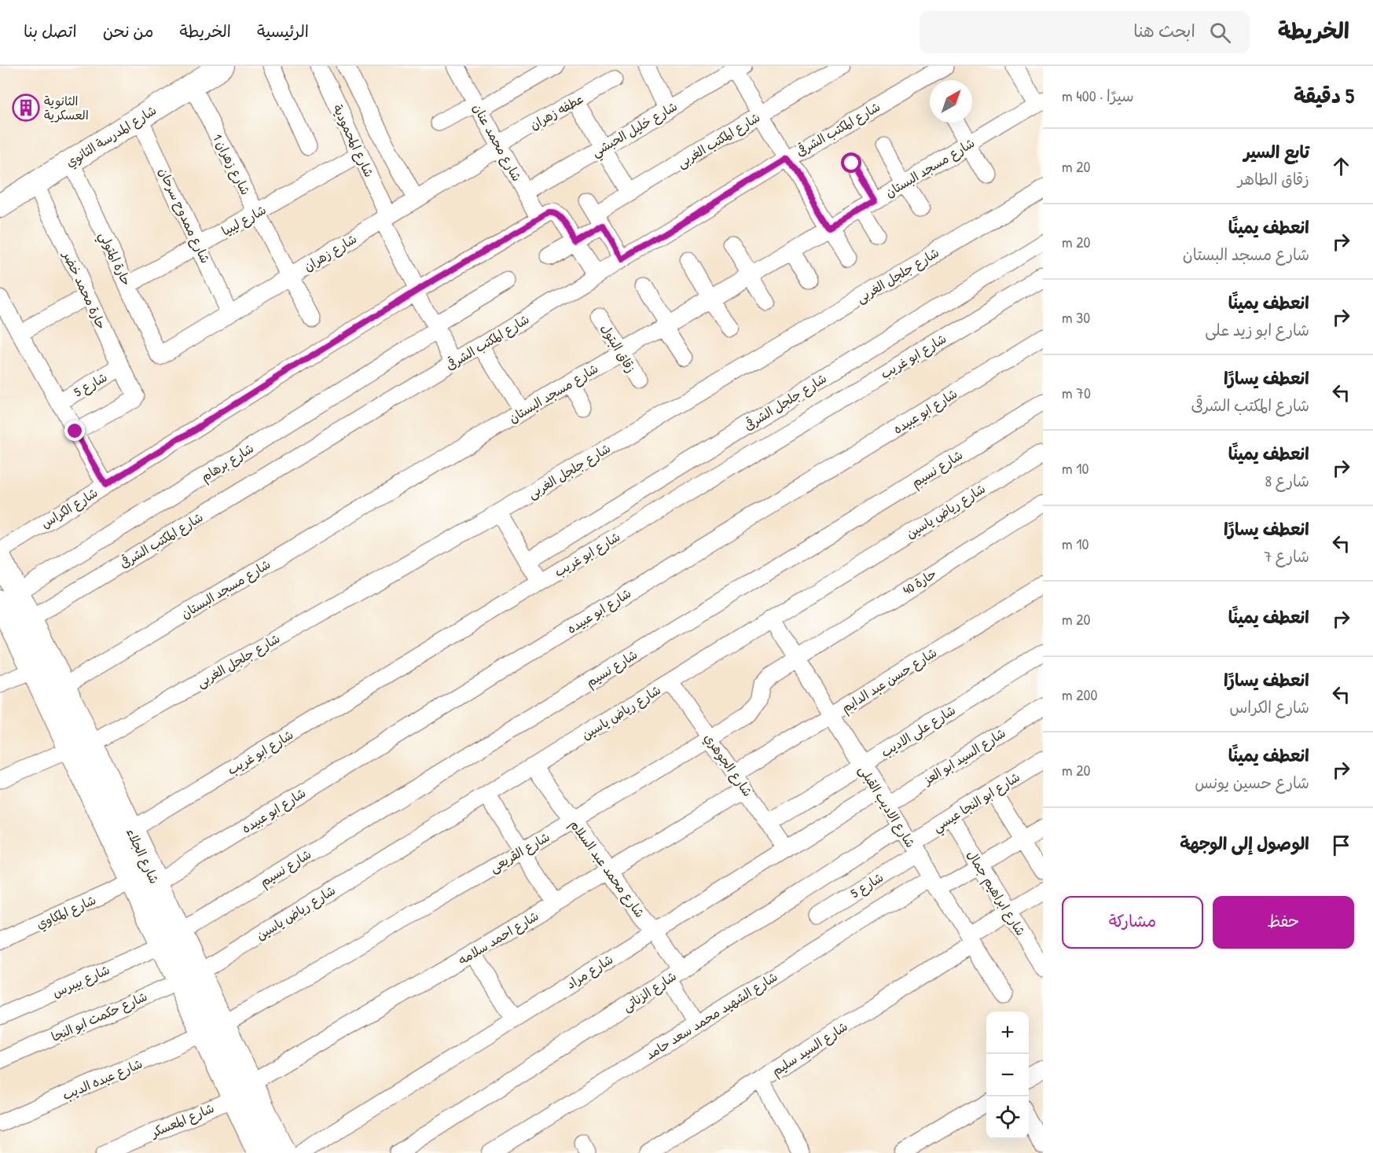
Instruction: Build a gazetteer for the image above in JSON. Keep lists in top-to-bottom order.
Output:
{
  "streets": {
    "main road": ["شارع المدرسة الثانوي", "شارع الجلاء"],
    "street": [
      "عطفه زهران",
      "شارع خليل الحبشي",
      "شارع المكتب الشرقى",
      "شارع المكتب الغربى",
      "شارع المحمودية",
      "شارع محمد عنان",
      "شارع زهران 1",
      "شارع مسجد البستان",
      "شارع ممدوح سرحان",
      "شارع ليبيا",
      "شارع زهران",
      "حارة المتولي",
      "شارع جلجل الغربى",
      "حارة محمد خضر",
      "زقاق البتول",
      "شارع ابو غريب",
      "شارع 5",
      "شارع جلجل الشرقى",
      "شارع ابو عبيده",
      "شارع برهام",
      "شارع نسيم",
      "شارع الكراس",
      "شارع رياض ياسين",
      "حارة 40",
      "شارع حسن عبد الدايم",
      "شارع على الاديب",
      "شارع السيد ابو العز",
      "شارع الجوهري",
      "شارع ابو النجا عيسي",
      "شارع الاديب القبلى",
      "شارع القريعى",
      "شارع محمد عبد السلام",
      "شارع ابراهيم جمال",
      "شارع المكاوي",
      "شارع احمد سلامه",
      "شارع مراد",
      "شارع بيبرس",
      "شارع الزناتى",
      "شارع الشهيد محمد سعد حامد",
      "شارع حكمت ابو النجا",
      "شارع السيد سليم",
      "شارع عبده الديب",
      "شارع المعسكر"
    ]
  },
  "crossings": [
    ["عطفه زهران", "شارع محمد عنان"],
    ["عطفه زهران", "شارع زهران"],
    ["شارع خليل الحبشي", "شارع محمد عنان"],
    ["شارع المكتب الشرقى", "شارع المحمودية"],
    ["شارع المكتب الشرقى", "شارع الجلاء"],
    ["شارع المدرسة الثانوي", "شارع زهران 1"],
    ["شارع المدرسة الثانوي", "شارع ممدوح سرحان"],
    ["شارع المدرسة الثانوي", "حارة المتولي"],
    ["شارع المدرسة الثانوي", "حارة محمد خضر"],
    ["شارع المحمودية", "شارع ليبيا"],
    ["شارع المحمودية", "شارع زهران"],
    ["شارع المحمودية", "شارع برهام"],
    ["شارع المحمودية", "شارع الكراس"],
    ["شارع محمد عنان", "شارع زهران"],
    ["شارع محمد عنان", "شارع الكراس"],
    ["شارع زهران 1", "شارع ليبيا"],
    ["شارع زهران 1", "شارع زهران"],
    ["شارع مسجد البستان", "زقاق البتول"],
    ["شارع مسجد البستان", "شارع الجلاء"],
    ["شارع ممدوح سرحان", "شارع ليبيا"],
    ["شارع ممدوح سرحان", "شارع زهران"],
    ["شارع ليبيا", "حارة المتولي"],
    ["شارع زهران", "حارة المتولي"],
    ["شارع جلجل الغربى", "شارع الجلاء"],
    ["حارة محمد خضر", "شارع 5"],
    ["شارع ابو غريب", "شارع الجلاء"],
    ["شارع 5", "شارع ابو النجا عيسي"],
    ["شارع 5", "شارع الاديب القبلى"],
    ["شارع ابو عبيده", "شارع الجلاء"],
    ["شارع ابو عبيده", "شارع المكاوي"],
    ["شارع برهام", "شارع الجلاء"],
    ["شارع نسيم", "شارع الجلاء"],
    ["شارع نسيم", "شارع بيبرس"],
    ["شارع رياض ياسين", "شارع الجوهري"],
    ["شارع رياض ياسين", "شارع الاديب القبلى"],
    ["شارع رياض ياسين", "شارع الجلاء"],
    ["شارع رياض ياسين", "شارع محمد عبد السلام"],
    ["شارع رياض ياسين", "شارع حكمت ابو النجا"],
    ["حارة 40", "شارع الاديب القبلى"],
    ["حارة 40", "شارع القريعى"],
    ["شارع حسن عبد الدايم", "شارع الجوهري"],
    ["شارع حسن عبد الدايم", "شارع الاديب القبلى"],
    ["شارع على الاديب", "شارع الجوهري"],
    ["شارع على الاديب", "شارع الاديب القبلى"],
    ["شارع السيد ابو العز", "شارع الاديب القبلى"],
    ["شارع السيد ابو العز", "شارع مراد"],
    ["شارع الجوهري", "شارع القريعى"],
    ["شارع الجوهري", "شارع احمد سلامه"],
    ["شارع الجوهري", "شارع مراد"],
    ["شارع ابو النجا عيسي", "شارع الاديب القبلى"],
    ["شارع ابو النجا عيسي", "شارع ابراهيم جمال"],
    ["شارع الاديب القبلى", "شارع القريعى"],
    ["شارع الاديب القبلى", "شارع مراد"],
    ["شارع الاديب القبلى", "شارع الزناتى"],
    ["شارع الاديب القبلى", "شارع الشهيد محمد سعد حامد"],
    ["شارع الاديب القبلى", "شارع السيد سليم"],
    ["شارع القريعى", "شارع الجلاء"],
    ["شارع القريعى", "شارع محمد عبد السلام"],
    ["شارع القريعى", "شارع عبده الديب"],
    ["شارع الجلاء", "شارع المكاوي"],
    ["شارع الجلاء", "شارع احمد سلامه"],
    ["شارع الجلاء", "شارع بيبرس"],
    ["شارع الجلاء", "شارع حكمت ابو النجا"],
    ["شارع الجلاء", "شارع عبده الديب"],
    ["شارع الجلاء", "شارع المعسكر"],
    ["شارع محمد عبد السلام", "شارع احمد سلامه"],
    ["شارع محمد عبد السلام", "شارع مراد"],
    ["شارع محمد عبد السلام", "شارع الزناتى"],
    ["شارع محمد عبد السلام", "شارع الشهيد محمد سعد حامد"],
    ["شارع ابراهيم جمال", "شارع الشهيد محمد سعد حامد"],
    ["شارع ابراهيم جمال", "شارع السيد سليم"],
    ["شارع احمد سلامه", "شارع المعسكر"]
  ],
  "places": {
    "building": ["الثانوية العسكرية"]
  },
  "north": "top right",
  "page": {
    "header": "الخريطة",
    "search": "ابحث هنا",
    "nav": [
      "الرئيسية",
      "الخريطة",
      "من نحن",
      "اتصل بنا"
    ],
    "heading": ["5 دقيقة", "سيرًا · 400 m"],
    "list": [
      ["تابع السير", "زقاق الطاهر", "20 m"],
      ["انعطف يمينًا", "شارع مسجد البستان", "20 m"],
      ["انعطف يمينًا", "شارع ابو زيد على", "30 m"],
      ["انعطف يسارًا", "شارع المكتب الشرقى", "70 m"],
      ["انعطف يمينًا", "شارع 8", "10 m"],
      ["انعطف يسارًا", "شارع 7", "10 m"],
      ["انعطف يمينًا", "20 m"],
      ["انعطف يسارًا", "شارع الكراس", "200 m"],
      ["انعطف يمينًا", "شارع حسين يونس", "20 m"],
      "الوصول إلى الوجهة"
    ],
    "buttons": ["حفظ", "مشاركة"],
    "map_buttons": ["+", "−"]
  }
}
